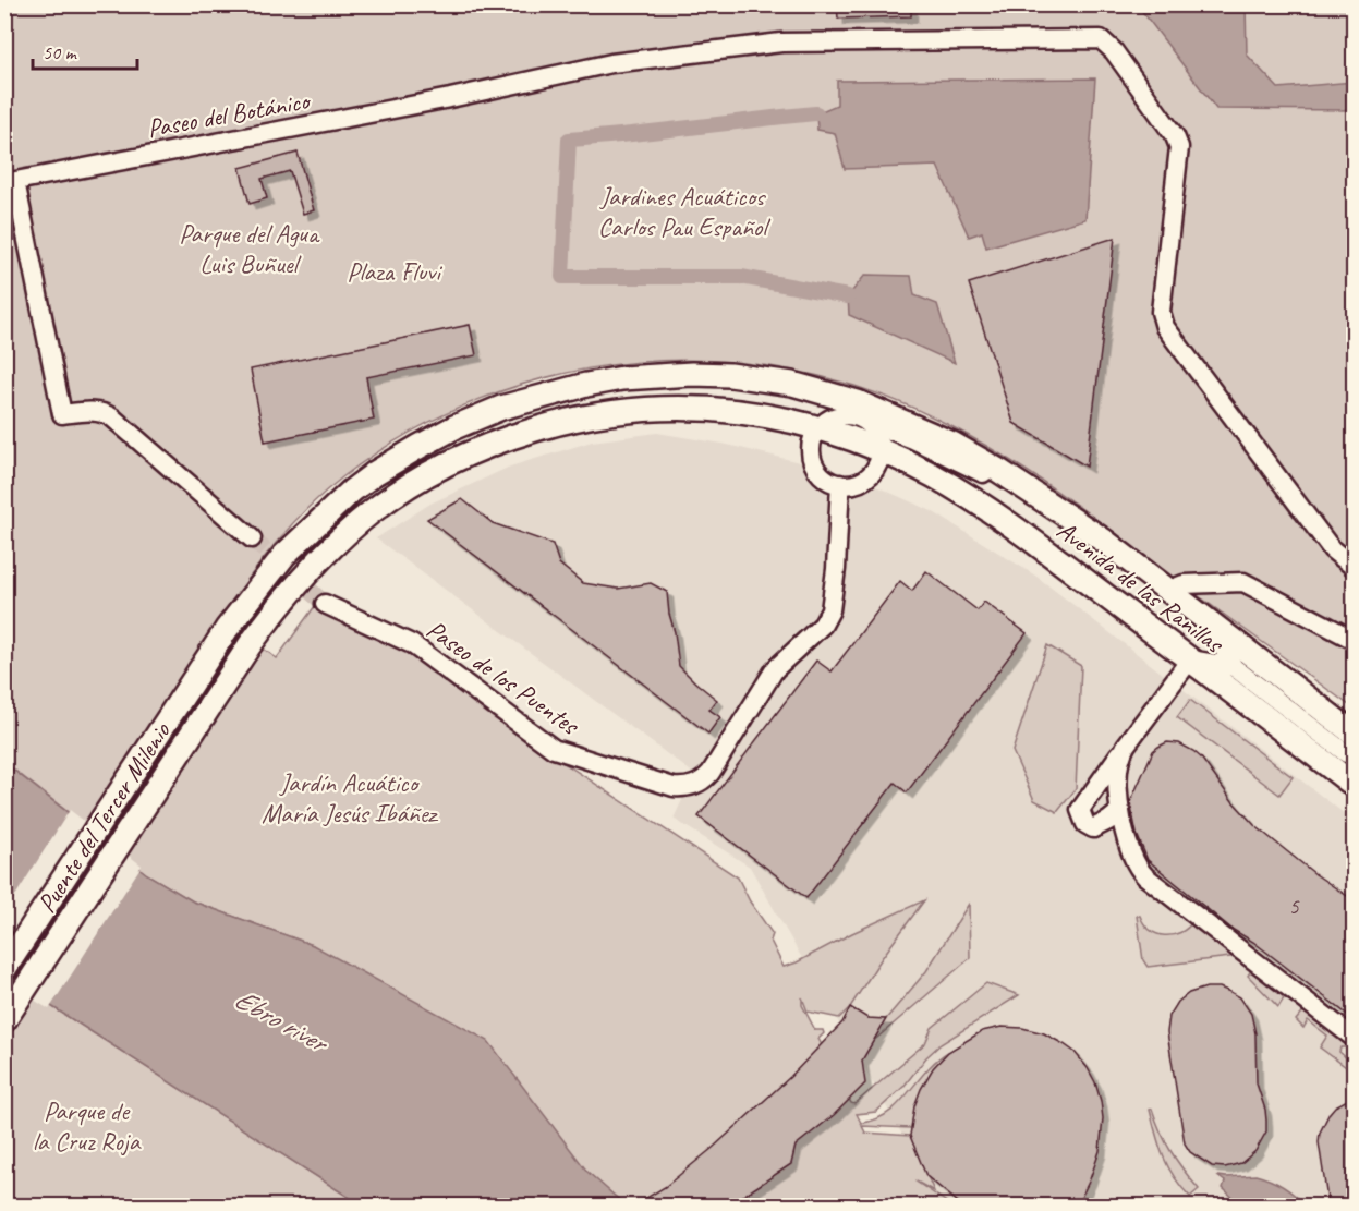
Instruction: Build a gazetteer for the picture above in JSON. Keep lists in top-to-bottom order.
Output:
{
  "streets": {
    "main road": ["Avenida de las Ranillas", "Puente del Tercer Milenio"],
    "street": ["Paseo del Botánico", "Paseo de los Puentes"]
  },
  "crossings": [
    ["Avenida de las Ranillas", "Paseo de los Puentes"],
    ["Avenida de las Ranillas", "Puente del Tercer Milenio"]
  ],
  "water": ["Ebro river"],
  "parks": [
    "Jardines Acuáticos Carlos Pau Español",
    "Parque del Agua Luis Buñuel",
    "Plaza Fluvi",
    "Jardín Acuático María Jesús Ibáñez",
    "Parque de la Cruz Roja"
  ],
  "house_numbers": ["5"],
  "scale_bar": "50 m"
}
